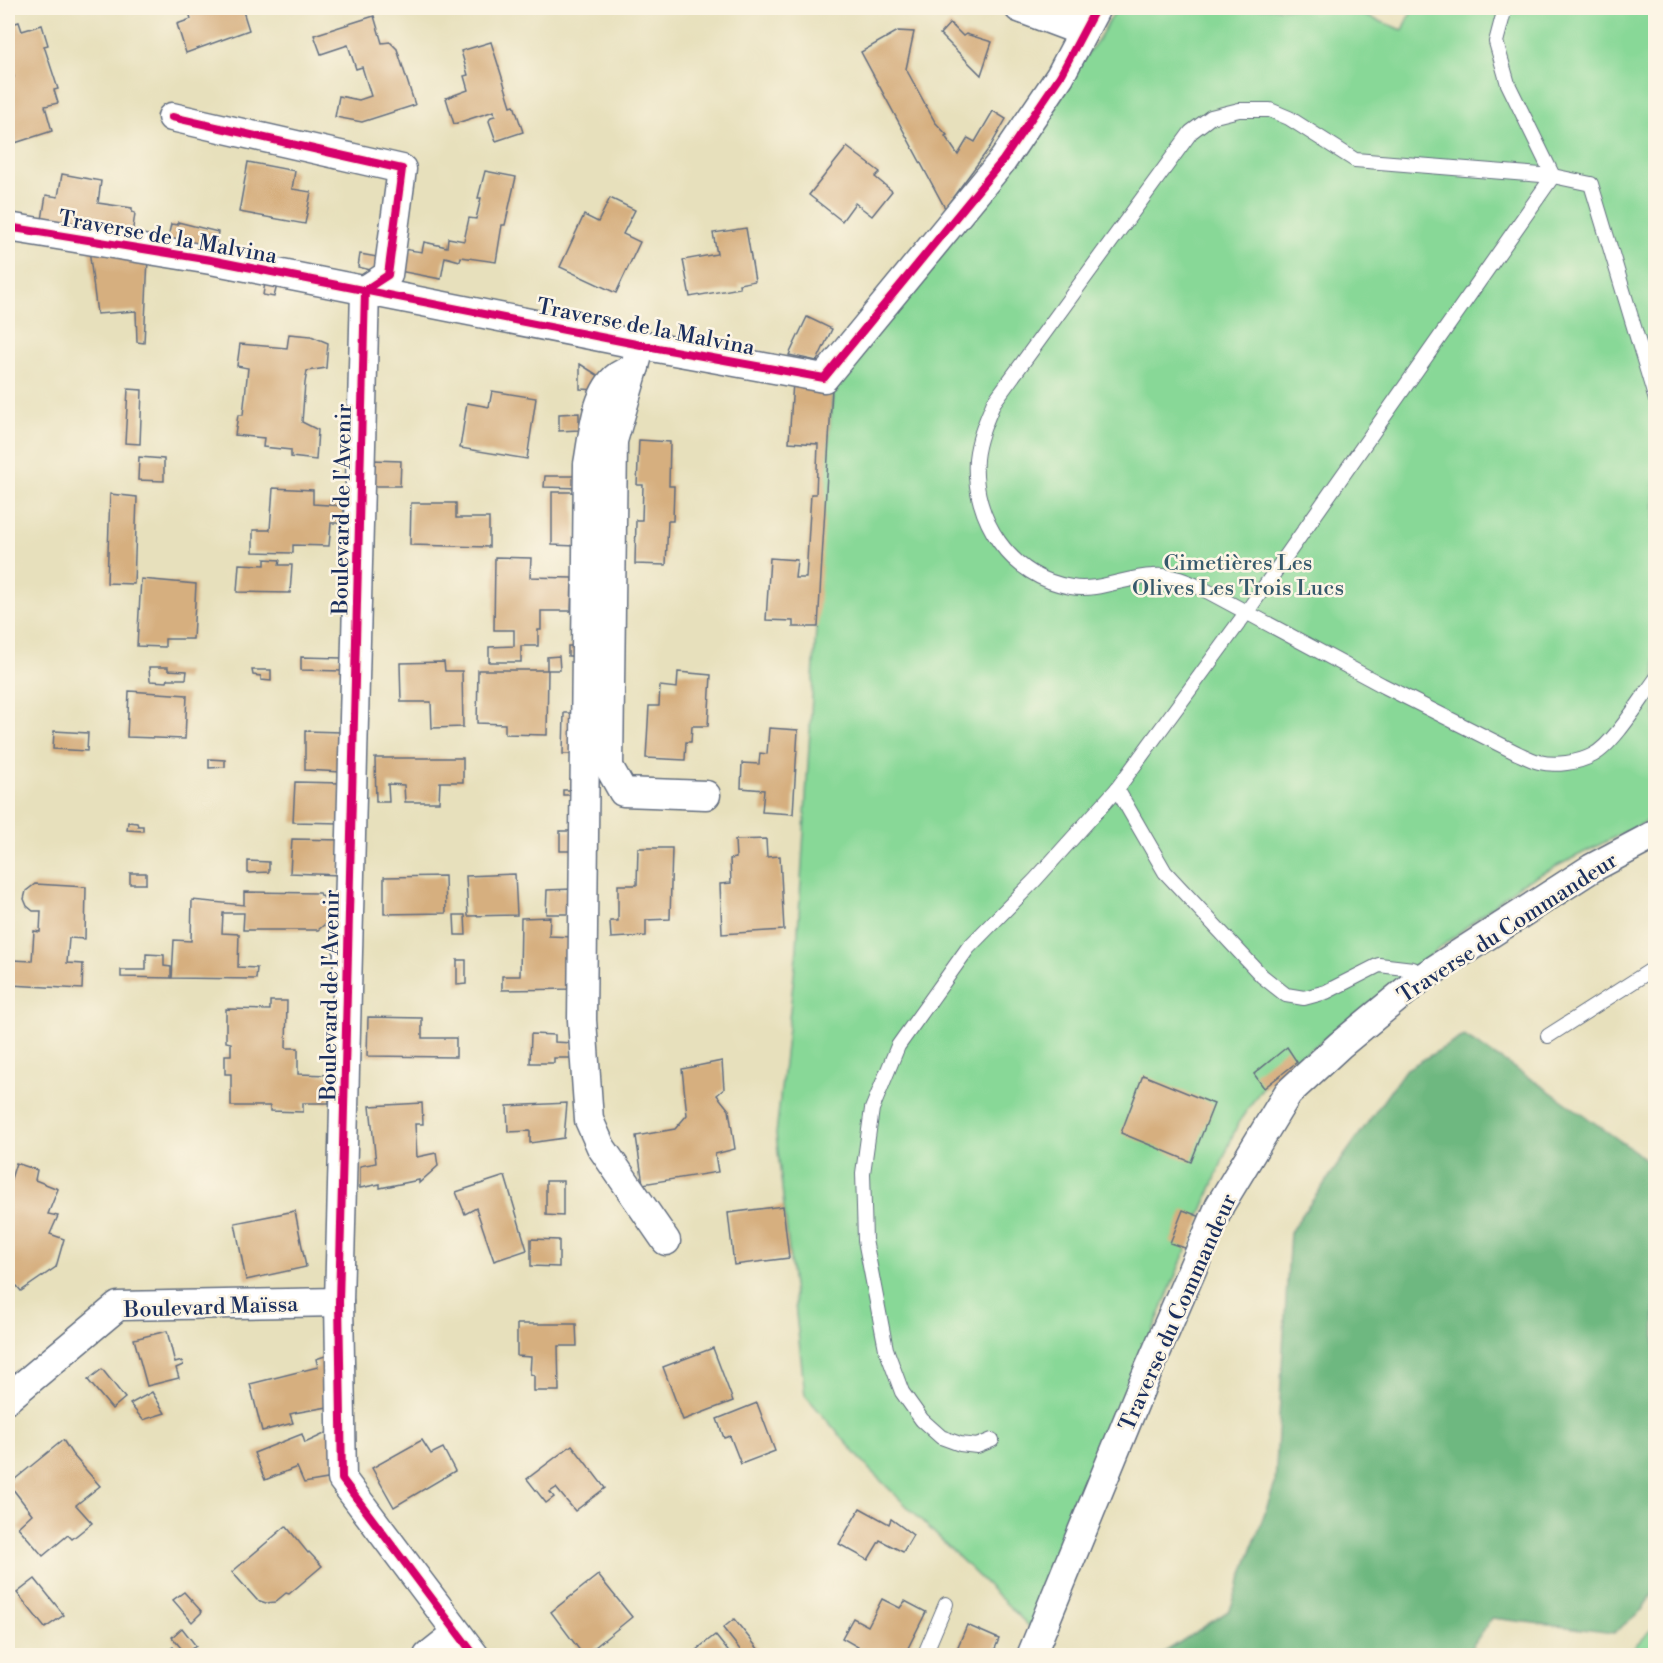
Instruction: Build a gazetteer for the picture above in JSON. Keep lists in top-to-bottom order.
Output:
{
  "streets": {
    "street": [
      "Traverse de la Malvina",
      "Boulevard de l'Avenir",
      "Traverse du Commandeur",
      "Boulevard Maïssa"
    ]
  },
  "crossings": [
    ["Traverse de la Malvina", "Boulevard de l'Avenir"],
    ["Boulevard de l'Avenir", "Boulevard Maïssa"]
  ],
  "parks": ["Cimetières Les Olives Les Trois Lucs"]
}
